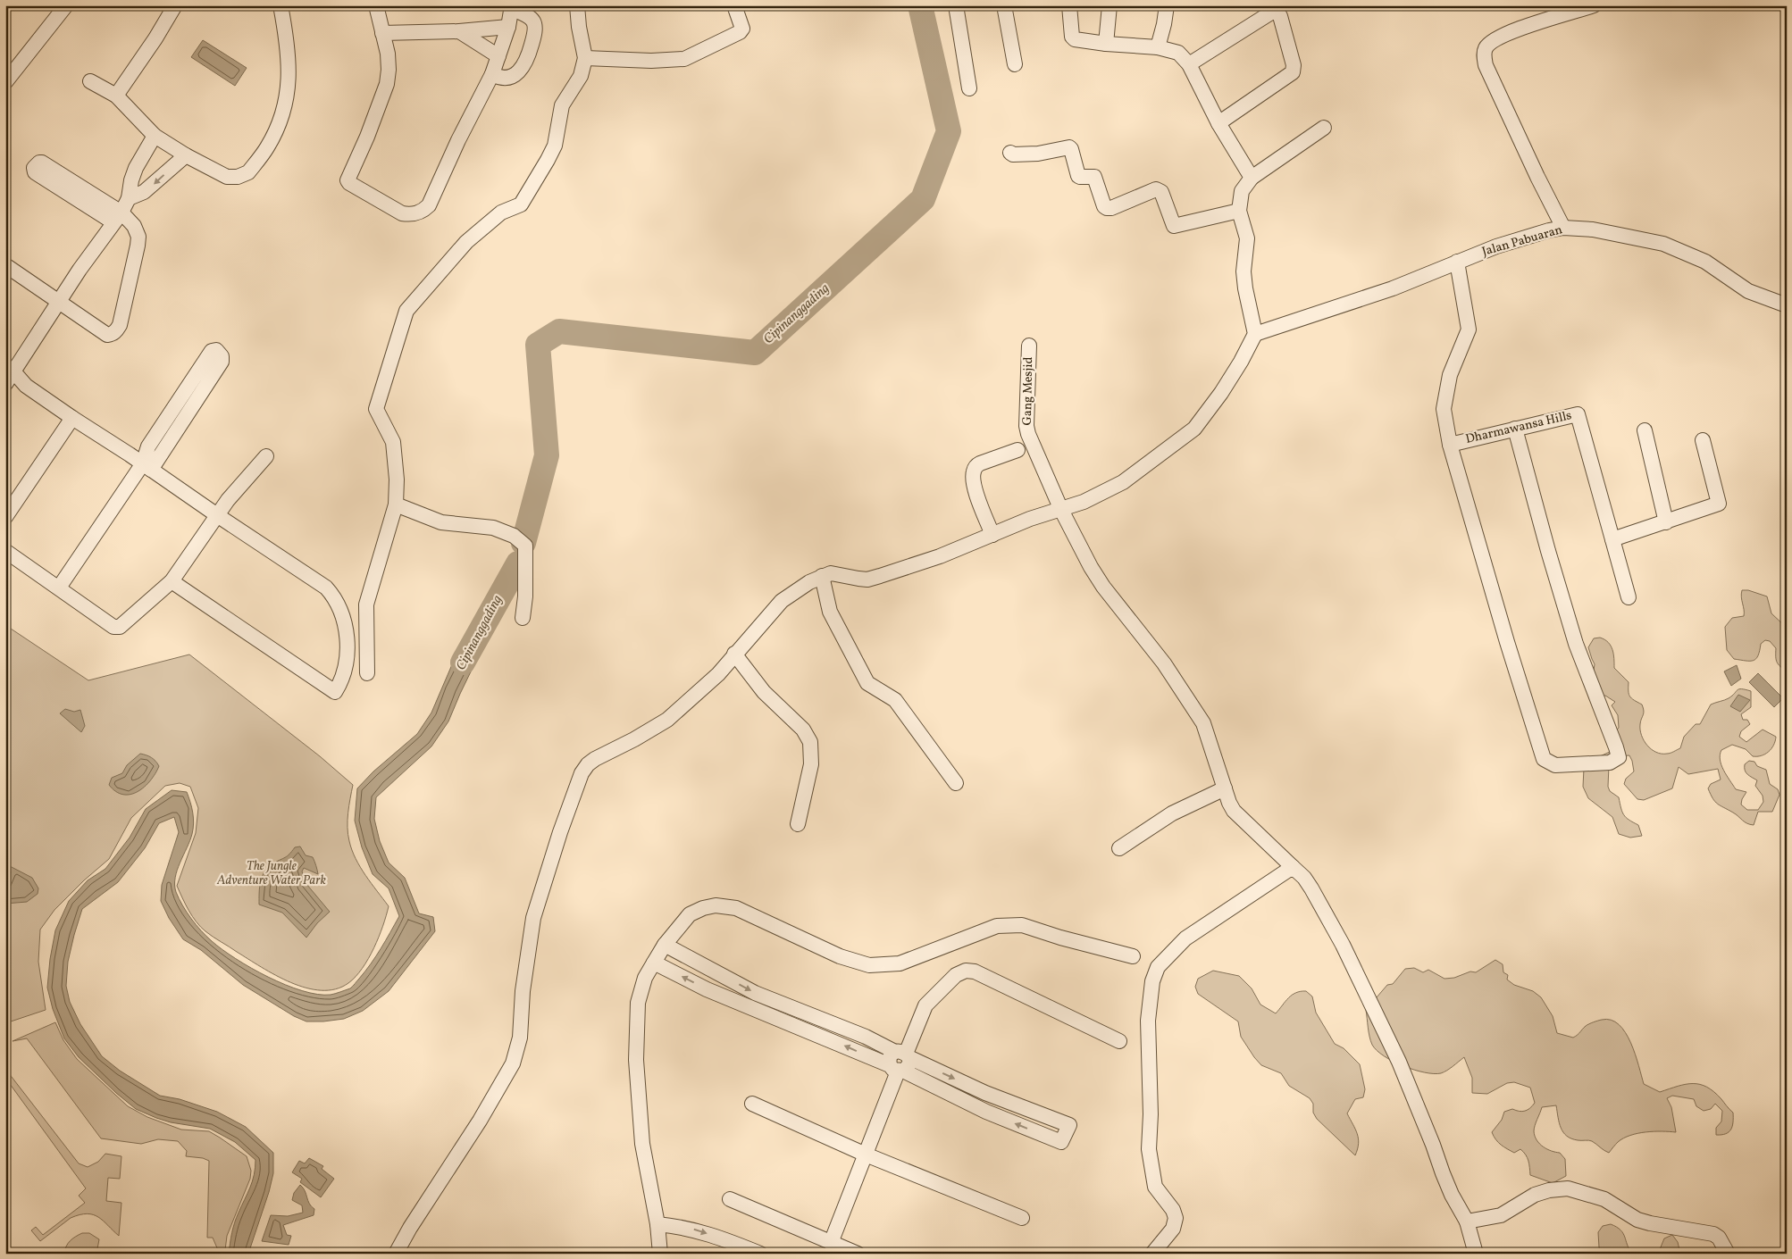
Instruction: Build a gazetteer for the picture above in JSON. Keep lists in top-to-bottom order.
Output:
{
  "streets": {
    "street": ["Jalan Pabuaran", "Gang Mesjid", "Dharmawansa Hills"]
  },
  "crossings": [
    ["Jalan Pabuaran", "Dharmawansa Hills"]
  ],
  "water": ["Cipinanggading"],
  "parks": ["The Jungle Adventure Water Park"]
}
